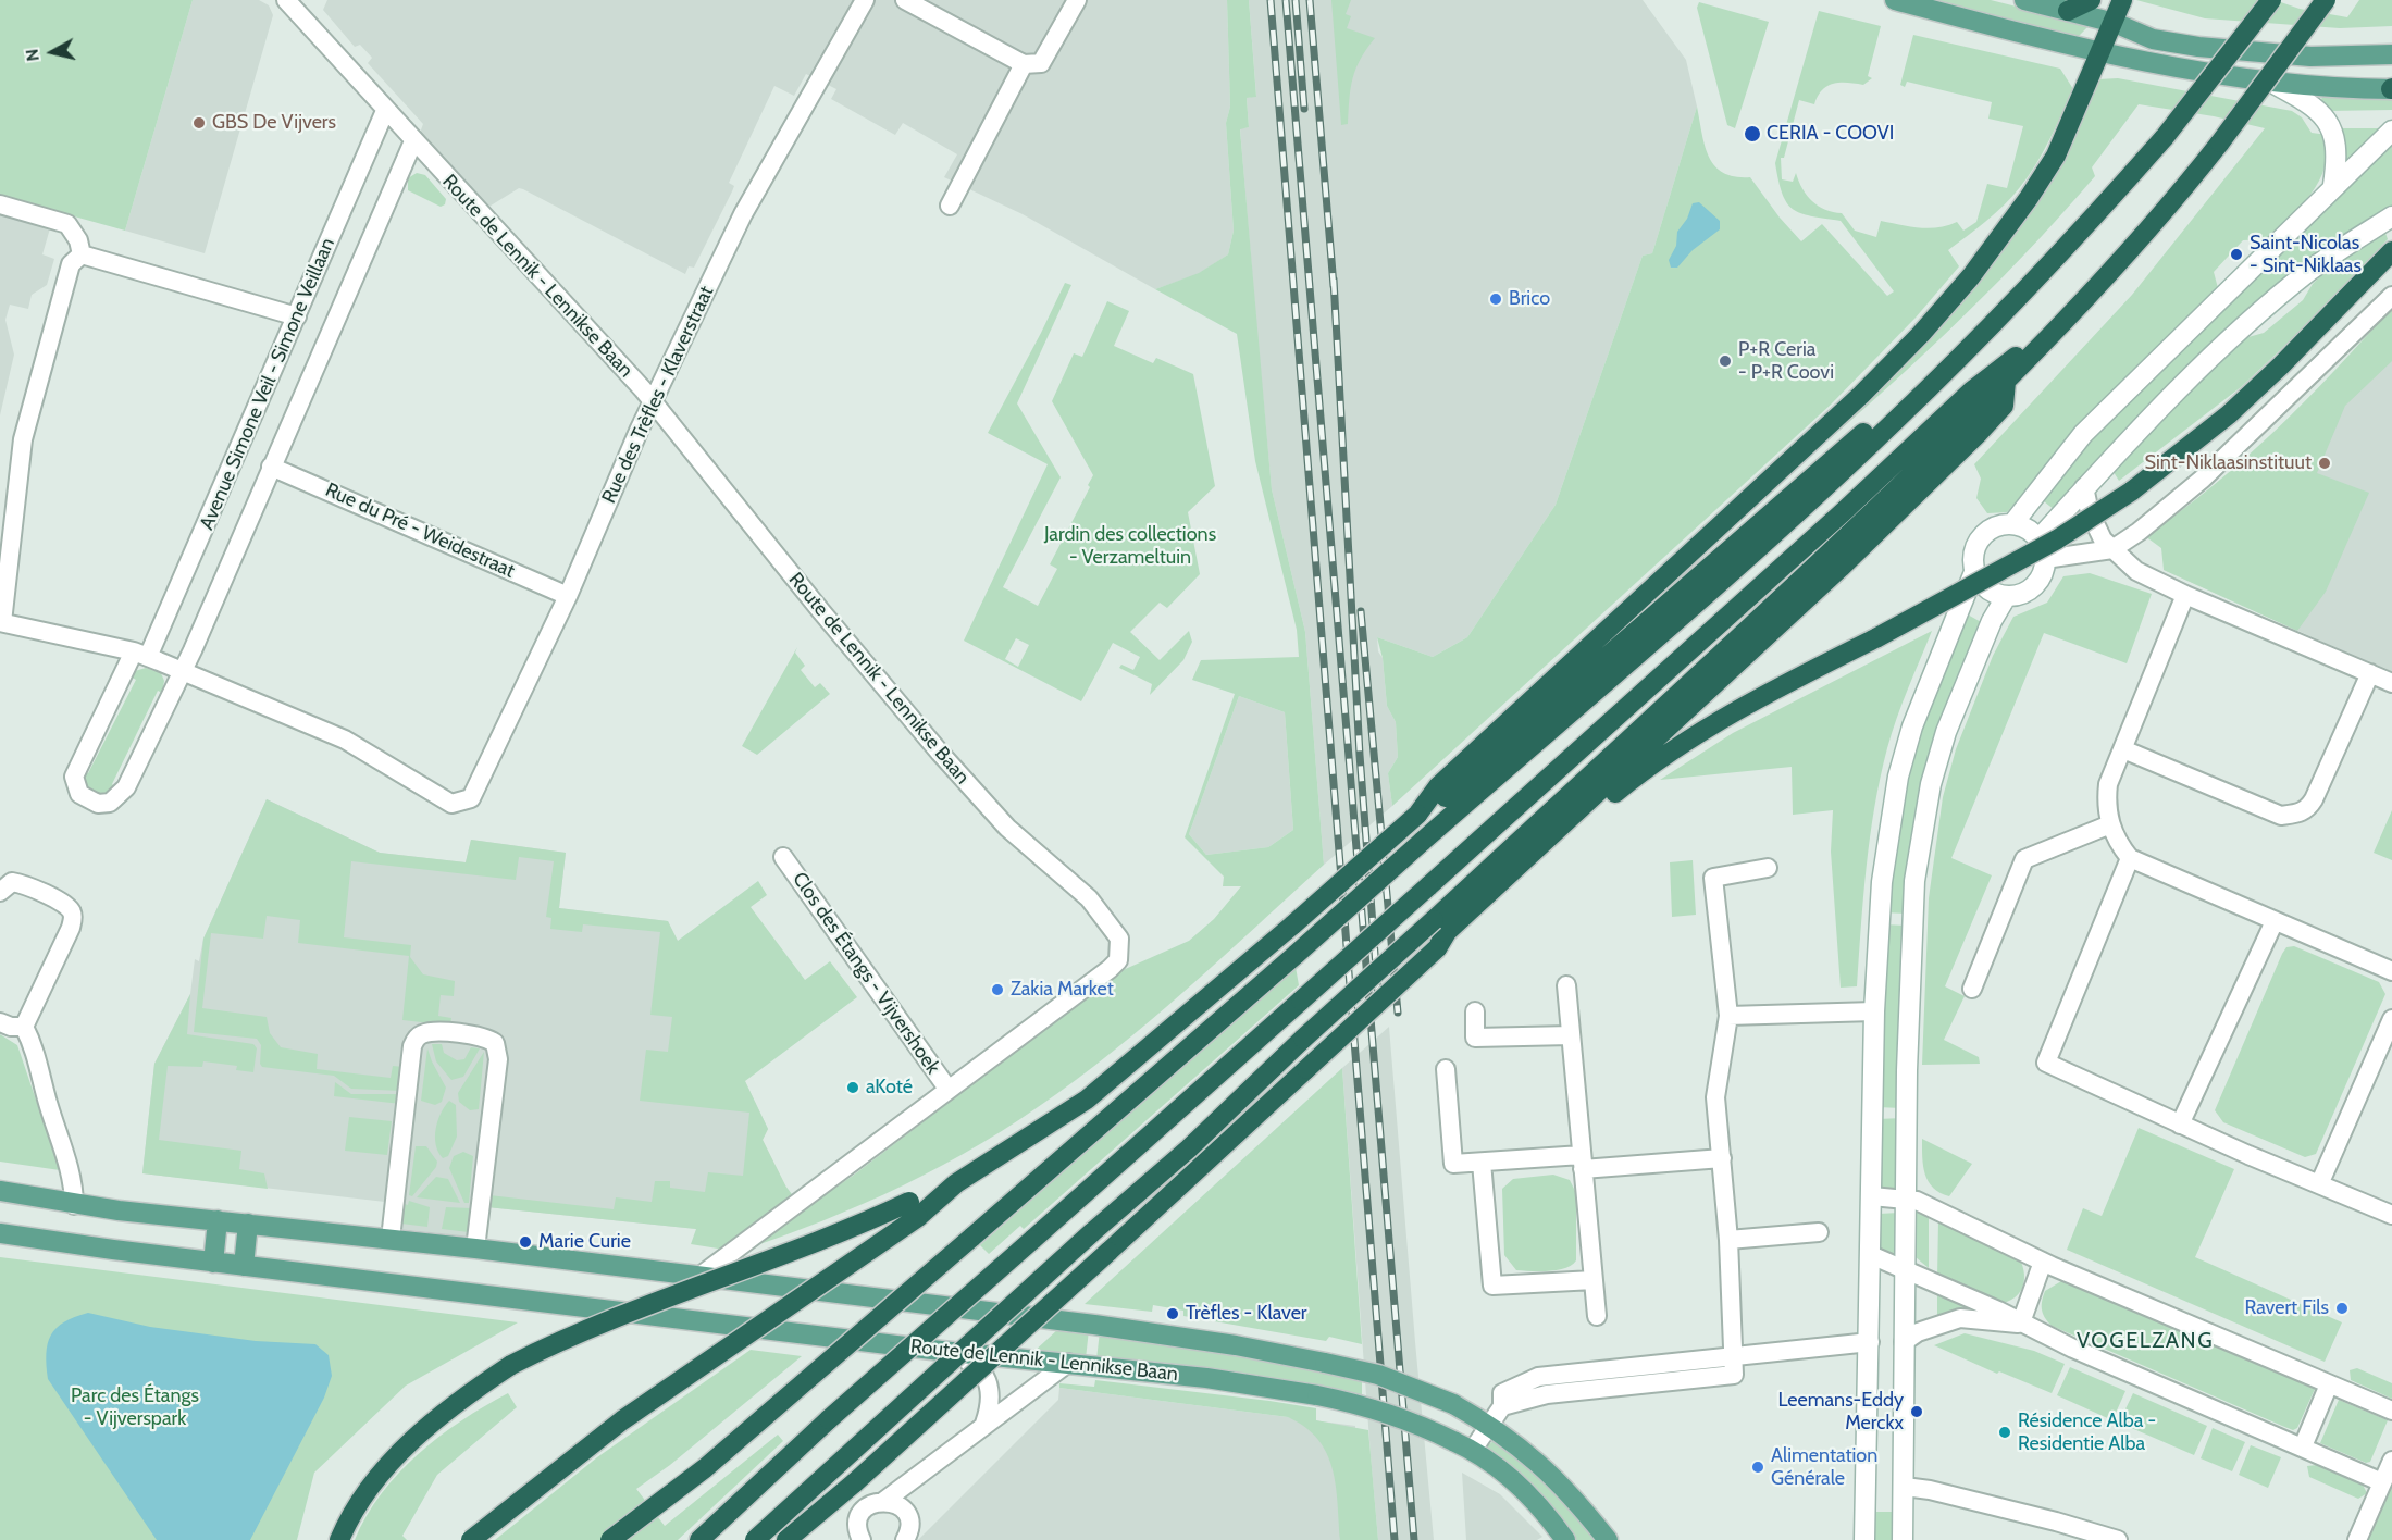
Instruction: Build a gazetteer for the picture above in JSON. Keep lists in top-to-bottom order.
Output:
{
  "streets": {
    "main road": ["Route de Lennik - Lennikse Baan"],
    "street": [
      "Avenue Simone Veil - Simone Veillaan",
      "Rue des Trèfles - Klaverstraat",
      "Rue du Pré - Weidestraat",
      "Clos des Étangs - Vijvershoek"
    ]
  },
  "crossings": [
    ["Route de Lennik - Lennikse Baan", "Avenue Simone Veil - Simone Veillaan"],
    ["Route de Lennik - Lennikse Baan", "Rue des Trèfles - Klaverstraat"],
    ["Route de Lennik - Lennikse Baan", "Clos des Étangs - Vijvershoek"],
    ["Avenue Simone Veil - Simone Veillaan", "Rue des Trèfles - Klaverstraat"],
    ["Avenue Simone Veil - Simone Veillaan", "Rue du Pré - Weidestraat"],
    ["Rue des Trèfles - Klaverstraat", "Rue du Pré - Weidestraat"]
  ],
  "districts": ["VOGELZANG"],
  "parks": ["Jardin des collections - Verzameltuin", "Parc des Étangs - Vijverspark"],
  "places": [
    "GBS De Vijvers",
    "CERIA - COOVI",
    "Saint-Nicolas - Sint-Niklaas",
    "Brico",
    "P+R Ceria - P+R Coovi",
    "Sint-Niklaasinstituut",
    "Zakia Market",
    "aKoté",
    "Marie Curie",
    "Ravert Fils",
    "Trèfles - Klaver",
    "Leemans-Eddy Merckx",
    "Résidence Alba - Residentie Alba",
    "Alimentation Générale"
  ],
  "north": "left"
}
